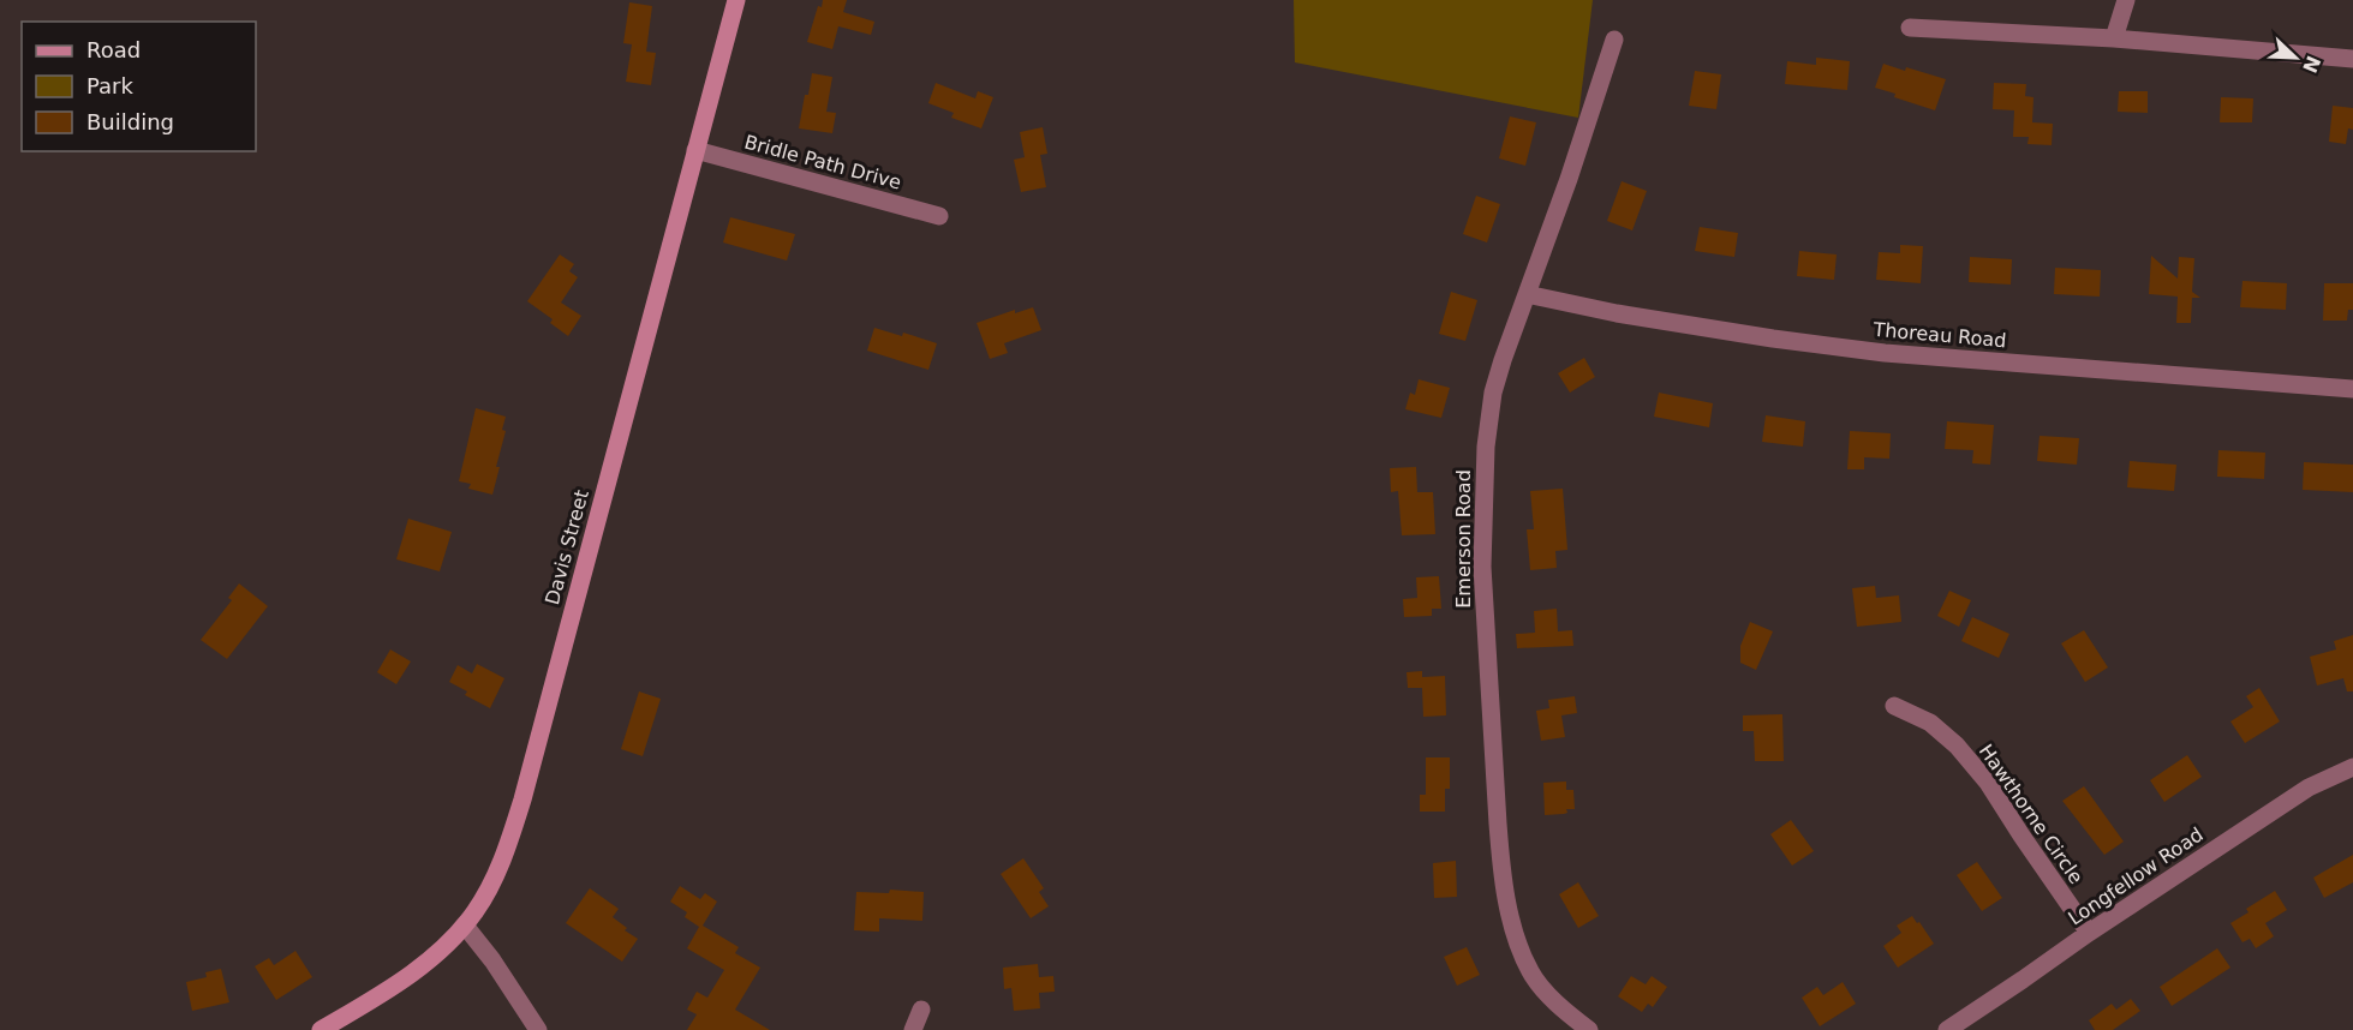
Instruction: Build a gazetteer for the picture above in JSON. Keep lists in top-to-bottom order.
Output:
{
  "streets": {
    "street": [
      "Bridle Path Drive",
      "Thoreau Road",
      "Emerson Road",
      "Davis Street",
      "Hawthorne Circle",
      "Longfellow Road"
    ]
  },
  "crossings": [
    ["Bridle Path Drive", "Davis Street"],
    ["Thoreau Road", "Emerson Road"],
    ["Hawthorne Circle", "Longfellow Road"]
  ],
  "legend": ["Road", "Park", "Building"],
  "north": "bottom right"
}
